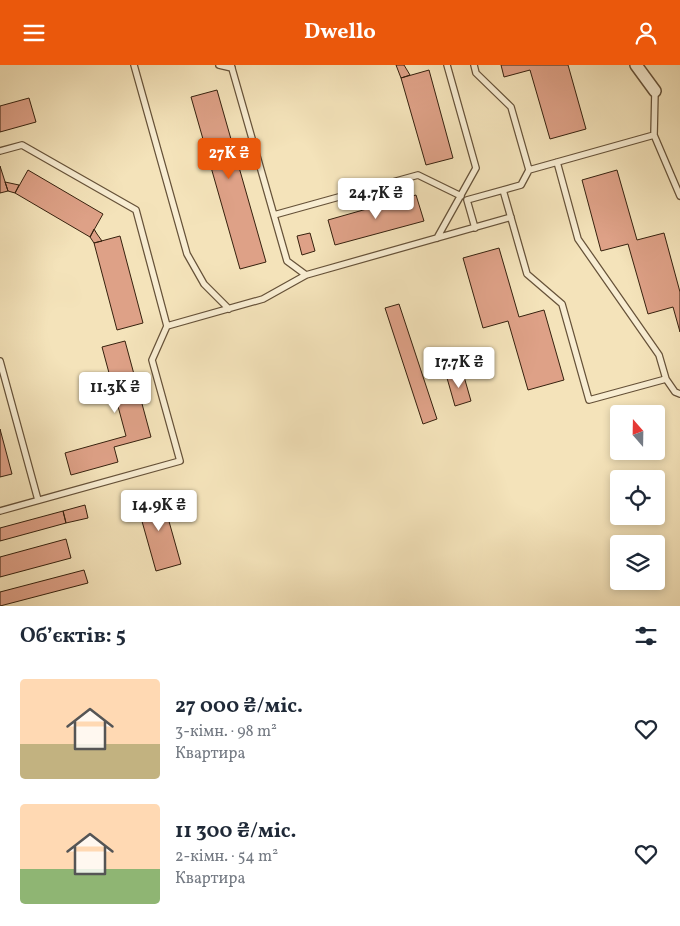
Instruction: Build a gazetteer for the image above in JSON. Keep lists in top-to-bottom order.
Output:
{
  "north": "top",
  "page": {
    "header": "Dwello",
    "price": [
      "27K ₴",
      "24.7K ₴",
      "17.7K ₴",
      "11.3K ₴",
      "14.9K ₴"
    ],
    "heading": "Об’єктів: 5",
    "list": [
      {
        "name": "27 000 ₴/міс.",
        "note": "3-кімн. · 98 m² · Квартира"
      },
      {
        "name": "11 300 ₴/міс.",
        "note": "2-кімн. · 54 m² · Квартира"
      }
    ]
  }
}
